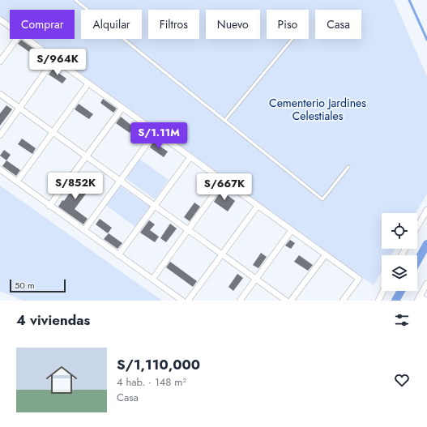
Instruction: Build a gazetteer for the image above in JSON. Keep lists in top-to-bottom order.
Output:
{
  "parks": ["Cementerio Jardines Celestiales"],
  "scale_bar": "50 m",
  "page": {
    "chip": [
      "Comprar",
      "Alquilar",
      "Filtros",
      "Nuevo",
      "Piso",
      "Casa"
    ],
    "price": [
      "S/964K",
      "S/1.11M",
      "S/852K",
      "S/667K"
    ],
    "scale": "50 m",
    "heading": "4 viviendas",
    "list": [
      {
        "name": "S/1,110,000",
        "note": "4 hab. · 148 m² · Casa"
      }
    ]
  }
}
